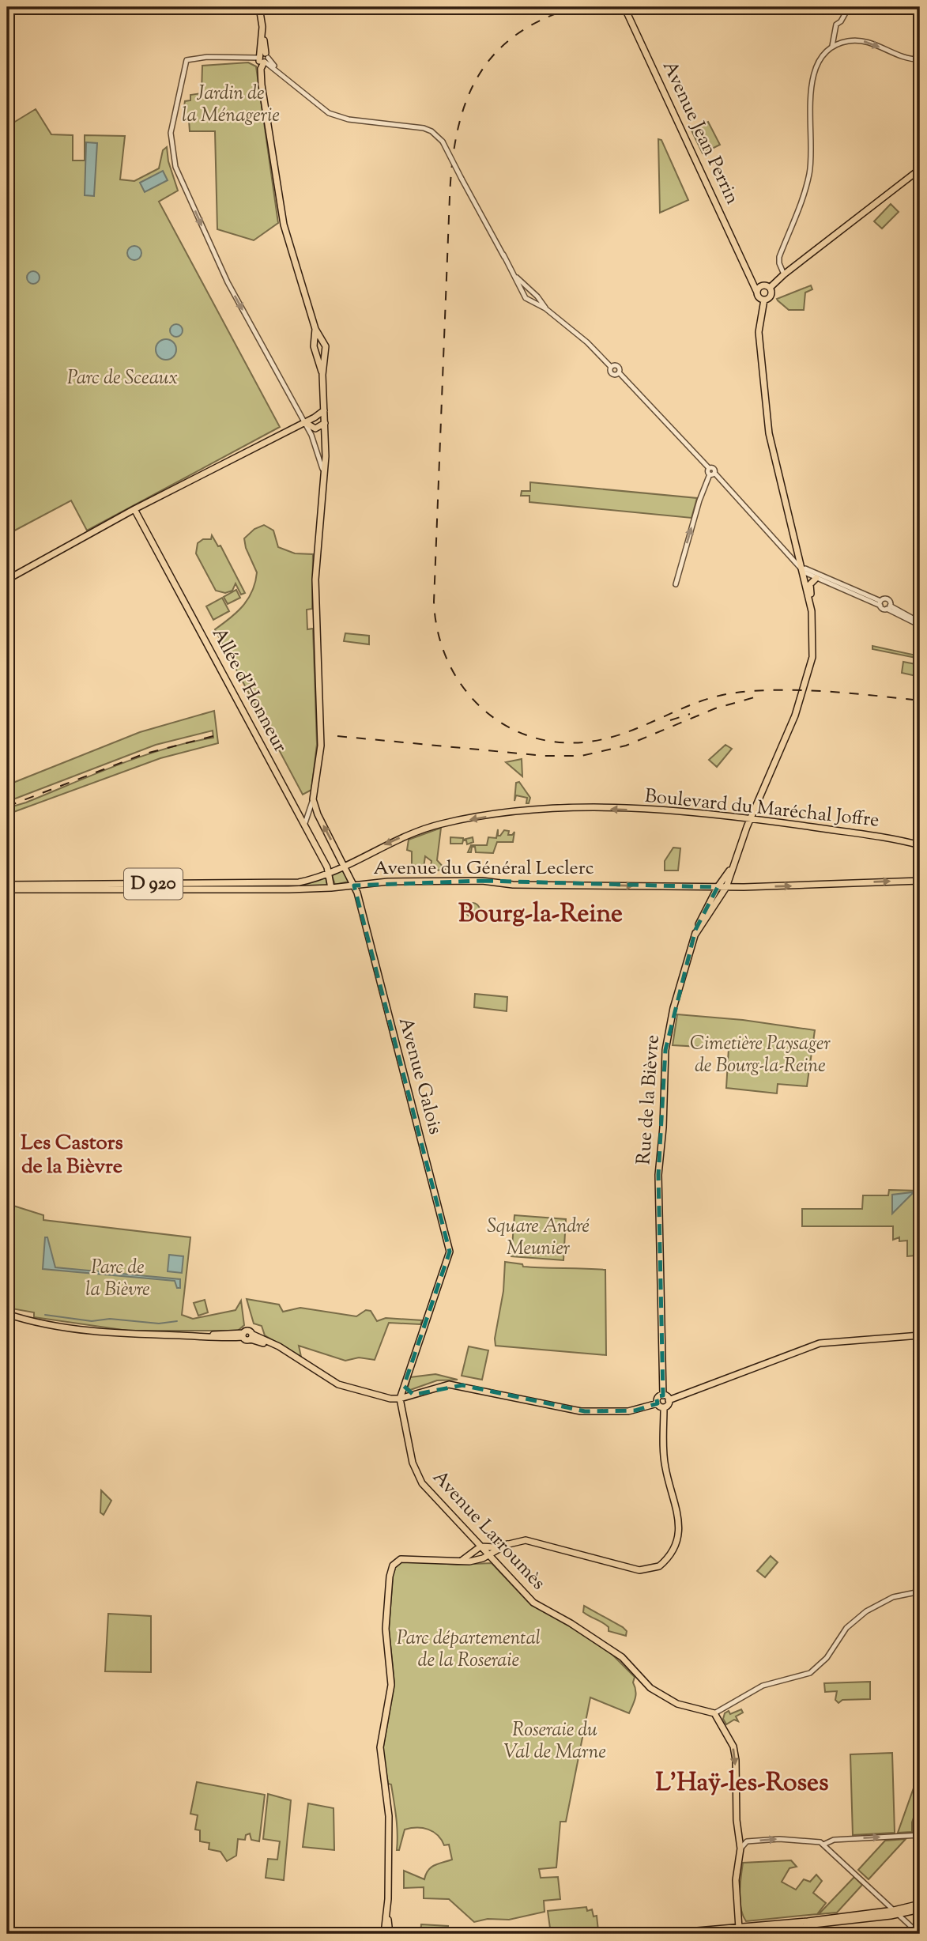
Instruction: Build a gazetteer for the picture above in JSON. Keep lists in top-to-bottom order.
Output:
{
  "streets": {
    "main road": [
      "Avenue Jean Perrin",
      "Allée d'Honneur",
      "Boulevard du Maréchal Joffre",
      "Avenue du Général Leclerc",
      "D 920",
      "Avenue Galois",
      "Rue de la Bièvre",
      "Avenue Larroumès"
    ]
  },
  "crossings": [
    ["Allée d'Honneur", "Avenue du Général Leclerc"],
    ["Allée d'Honneur", "D 920"],
    ["Boulevard du Maréchal Joffre", "D 920"],
    ["Boulevard du Maréchal Joffre", "Avenue Galois"],
    ["Avenue du Général Leclerc", "Avenue Galois"],
    ["Avenue du Général Leclerc", "Rue de la Bièvre"],
    ["D 920", "Avenue Galois"],
    ["Avenue Galois", "Avenue Larroumès"]
  ],
  "one_way": ["Boulevard du Maréchal Joffre", "Avenue du Général Leclerc"],
  "districts": ["Bourg-la-Reine", "Les Castors de la Bièvre", "L'Haÿ-les-Roses"],
  "parks": [
    "Jardin de la Ménagerie",
    "Parc de Sceaux",
    "Cimetière Paysager de Bourg-la-Reine",
    "Square André Meunier",
    "Parc de la Bièvre",
    "Parc départemental de la Roseraie",
    "Roseraie du Val de Marne"
  ]
}
